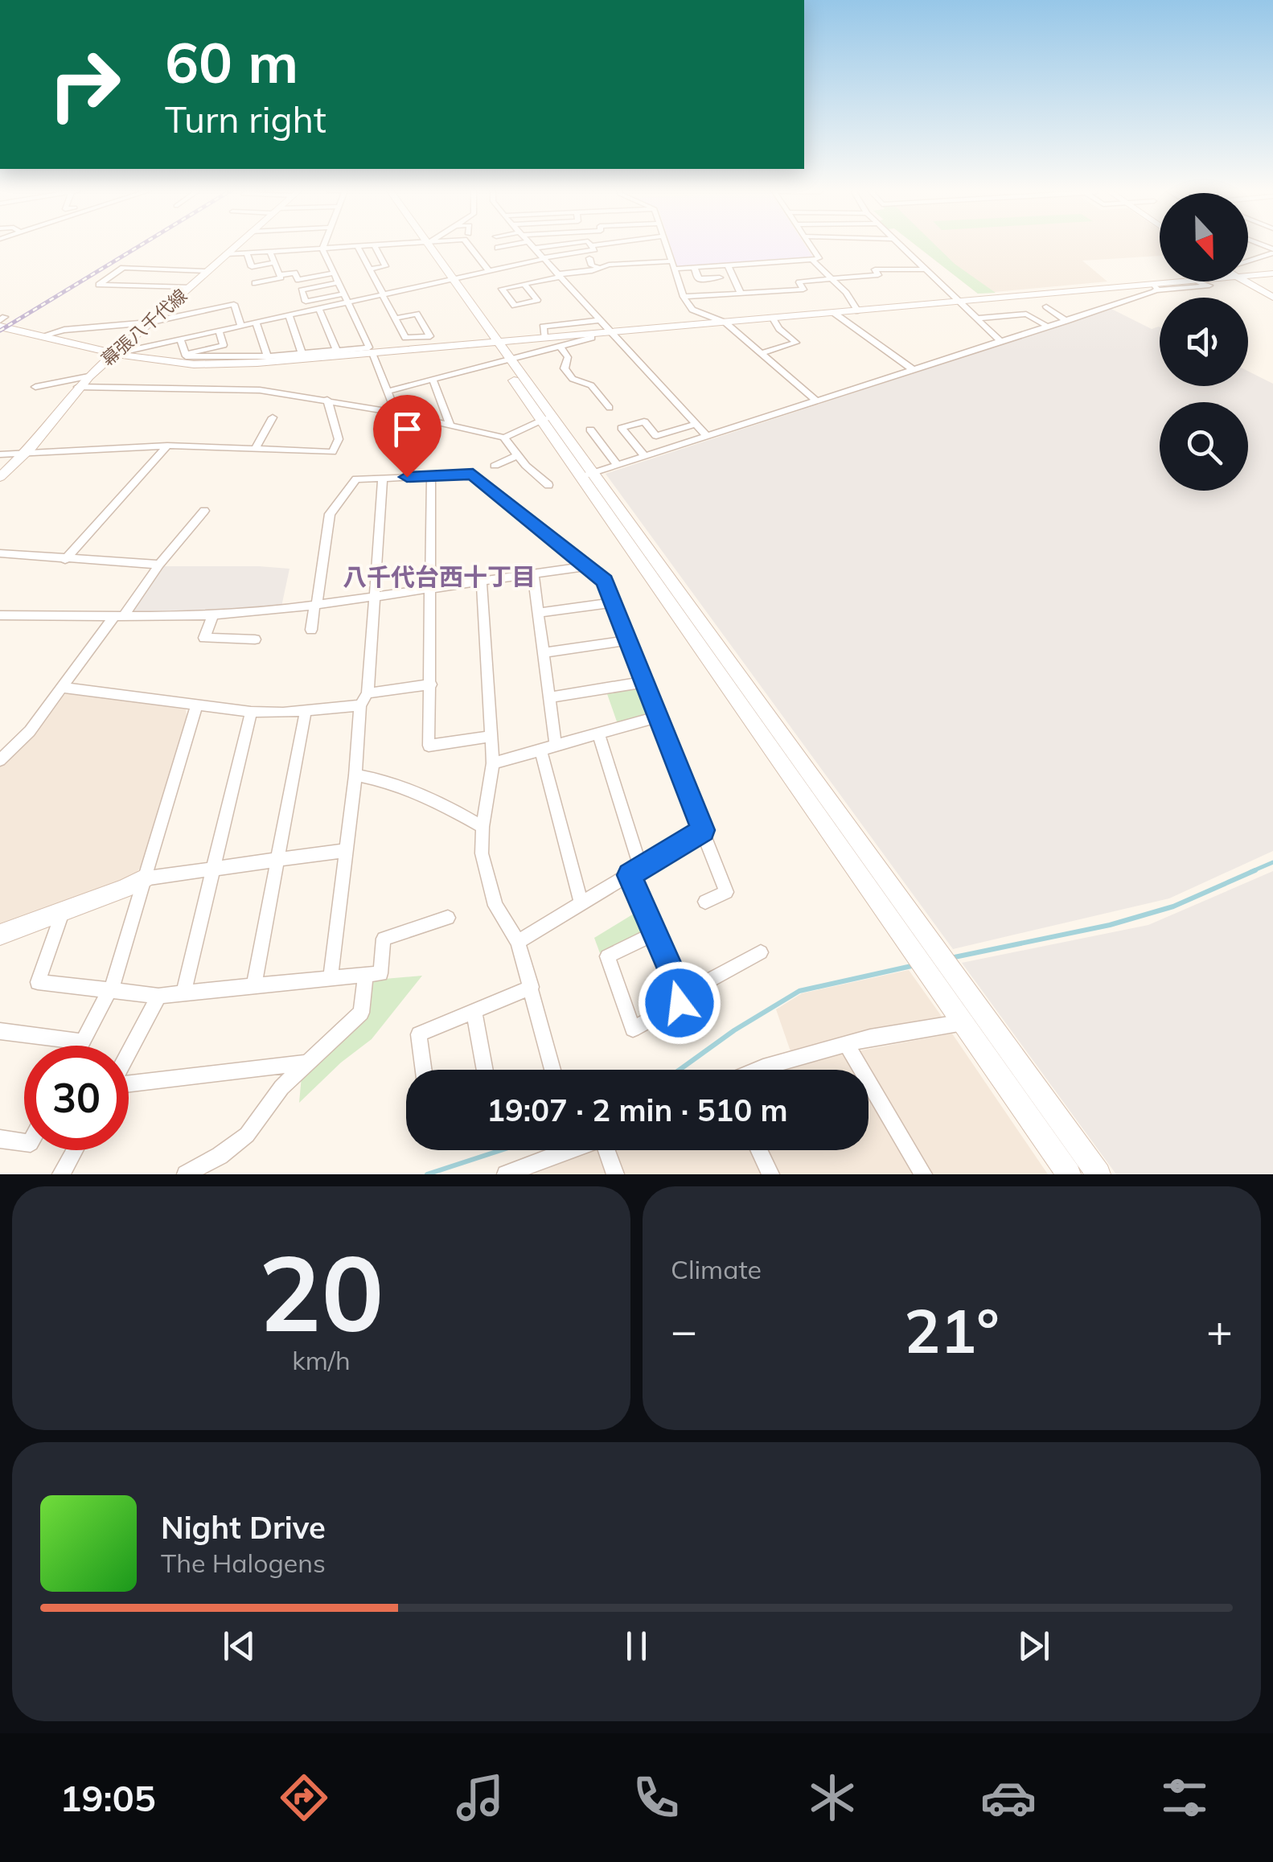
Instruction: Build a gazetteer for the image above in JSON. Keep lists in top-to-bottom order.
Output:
{
  "streets": {
    "street": ["幕張八千代線"]
  },
  "districts": ["八千代台西十丁目"],
  "north": "bottom",
  "page": {
    "turn": ["60 m", "Turn right"],
    "limit": "30",
    "trip": "19:07 · 2 min · 510 m",
    "tile": [
      ["20", "km/h"],
      "Climate"
    ],
    "heat": ["−", "21°", "+"],
    "song": ["Night Drive", "The Halogens"],
    "tabs": "19:05"
  }
}
